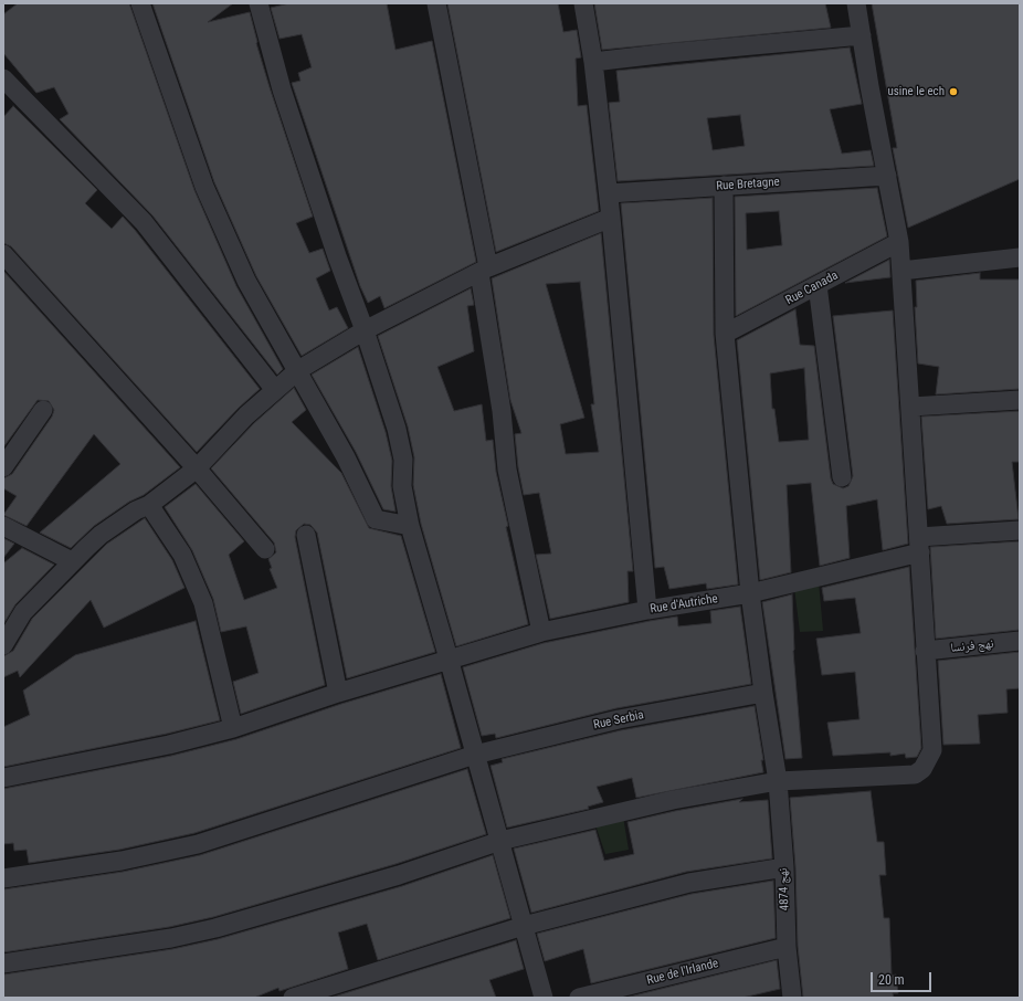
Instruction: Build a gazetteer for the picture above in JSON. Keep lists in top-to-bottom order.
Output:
{
  "streets": {
    "street": [
      "Rue Bretagne",
      "Rue Canada",
      "Rue d'Autriche",
      "نهج فرنسا",
      "Rue Serbia",
      "نهج 4874",
      "Rue de l'Irlande"
    ]
  },
  "crossings": [
    ["Rue Bretagne", "نهج 4874"],
    ["Rue Canada", "نهج 4874"],
    ["Rue d'Autriche", "نهج 4874"],
    ["Rue Serbia", "نهج 4874"],
    ["نهج 4874", "Rue de l'Irlande"]
  ],
  "places": ["usine le ech"],
  "scale_bar": "20 m"
}
